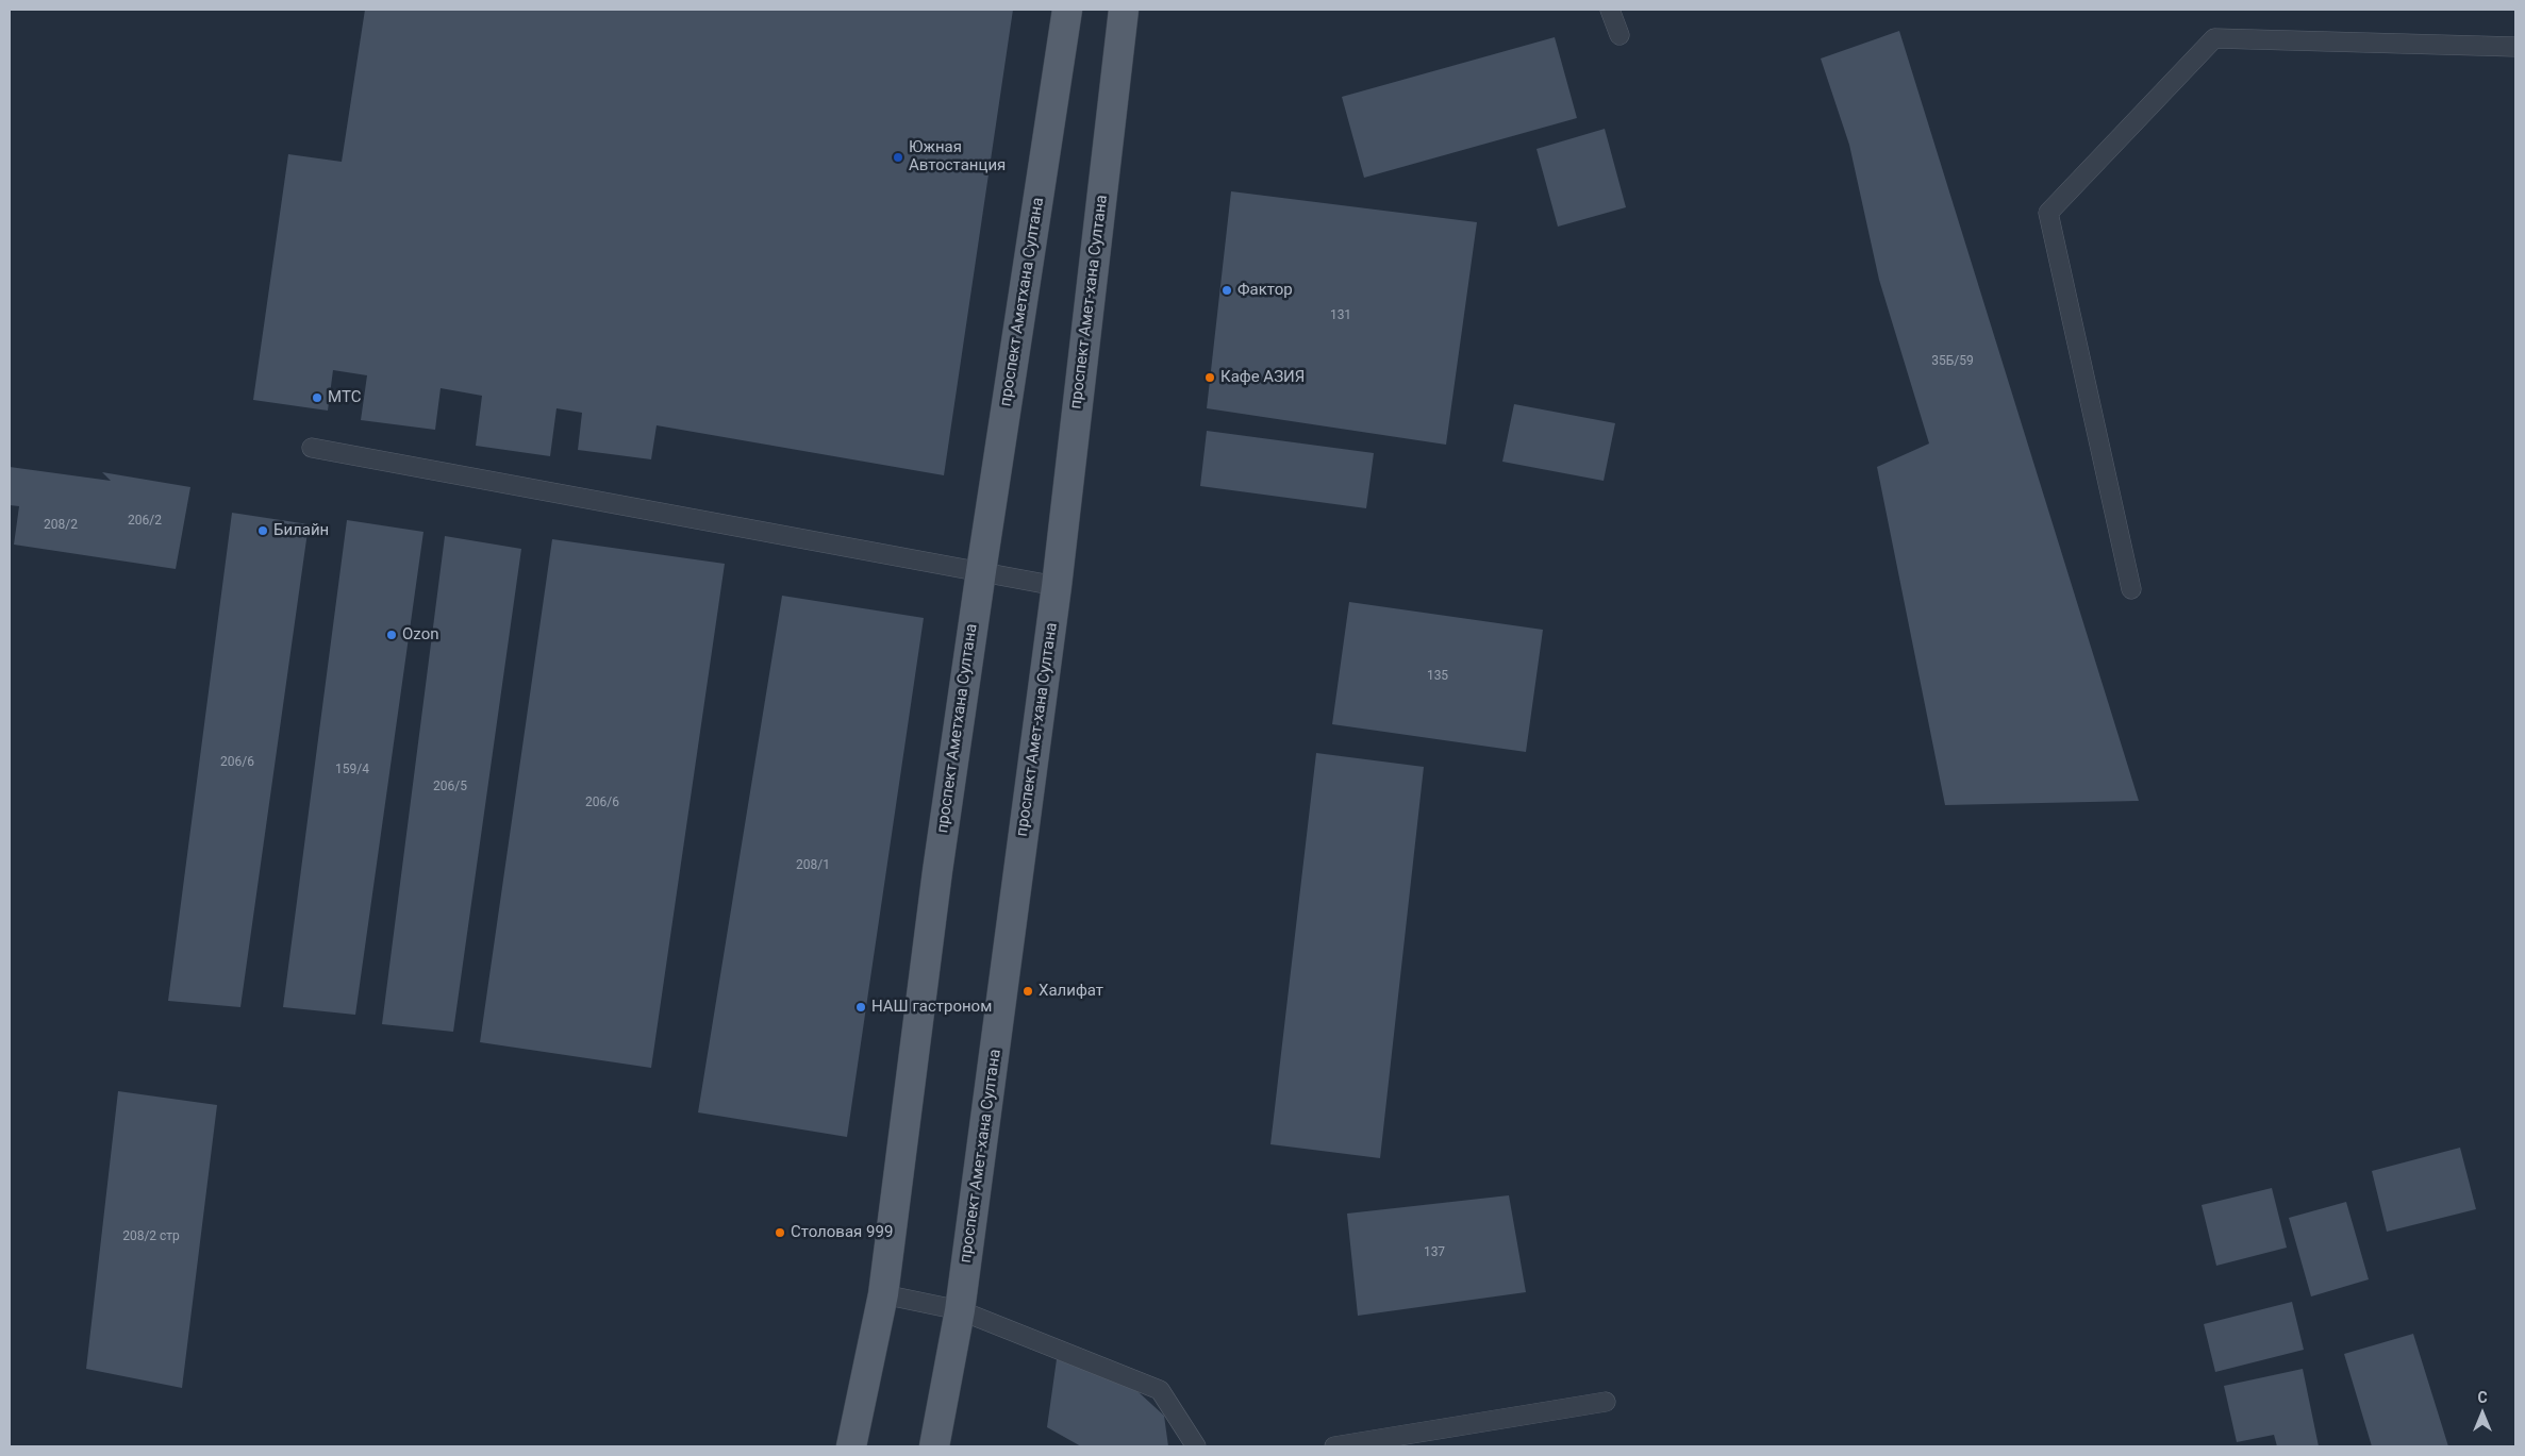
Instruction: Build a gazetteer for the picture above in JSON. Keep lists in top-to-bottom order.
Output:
{
  "streets": {
    "main road": ["проспект Аметхана Султана", "проспект Амет-хана Султана"]
  },
  "places": [
    "Южная Автостанция",
    "Фактор",
    "Кафе АЗИЯ",
    "МТС",
    "Билайн",
    "Ozon",
    "Халифат",
    "НАШ гастроном",
    "Столовая 999"
  ],
  "house_numbers": [
    "131",
    "35Б/59",
    "206/2",
    "208/2",
    "135",
    "206/6",
    "159/4",
    "206/5",
    "206/6",
    "208/1",
    "208/2 стр",
    "137"
  ],
  "north": "top"
}
